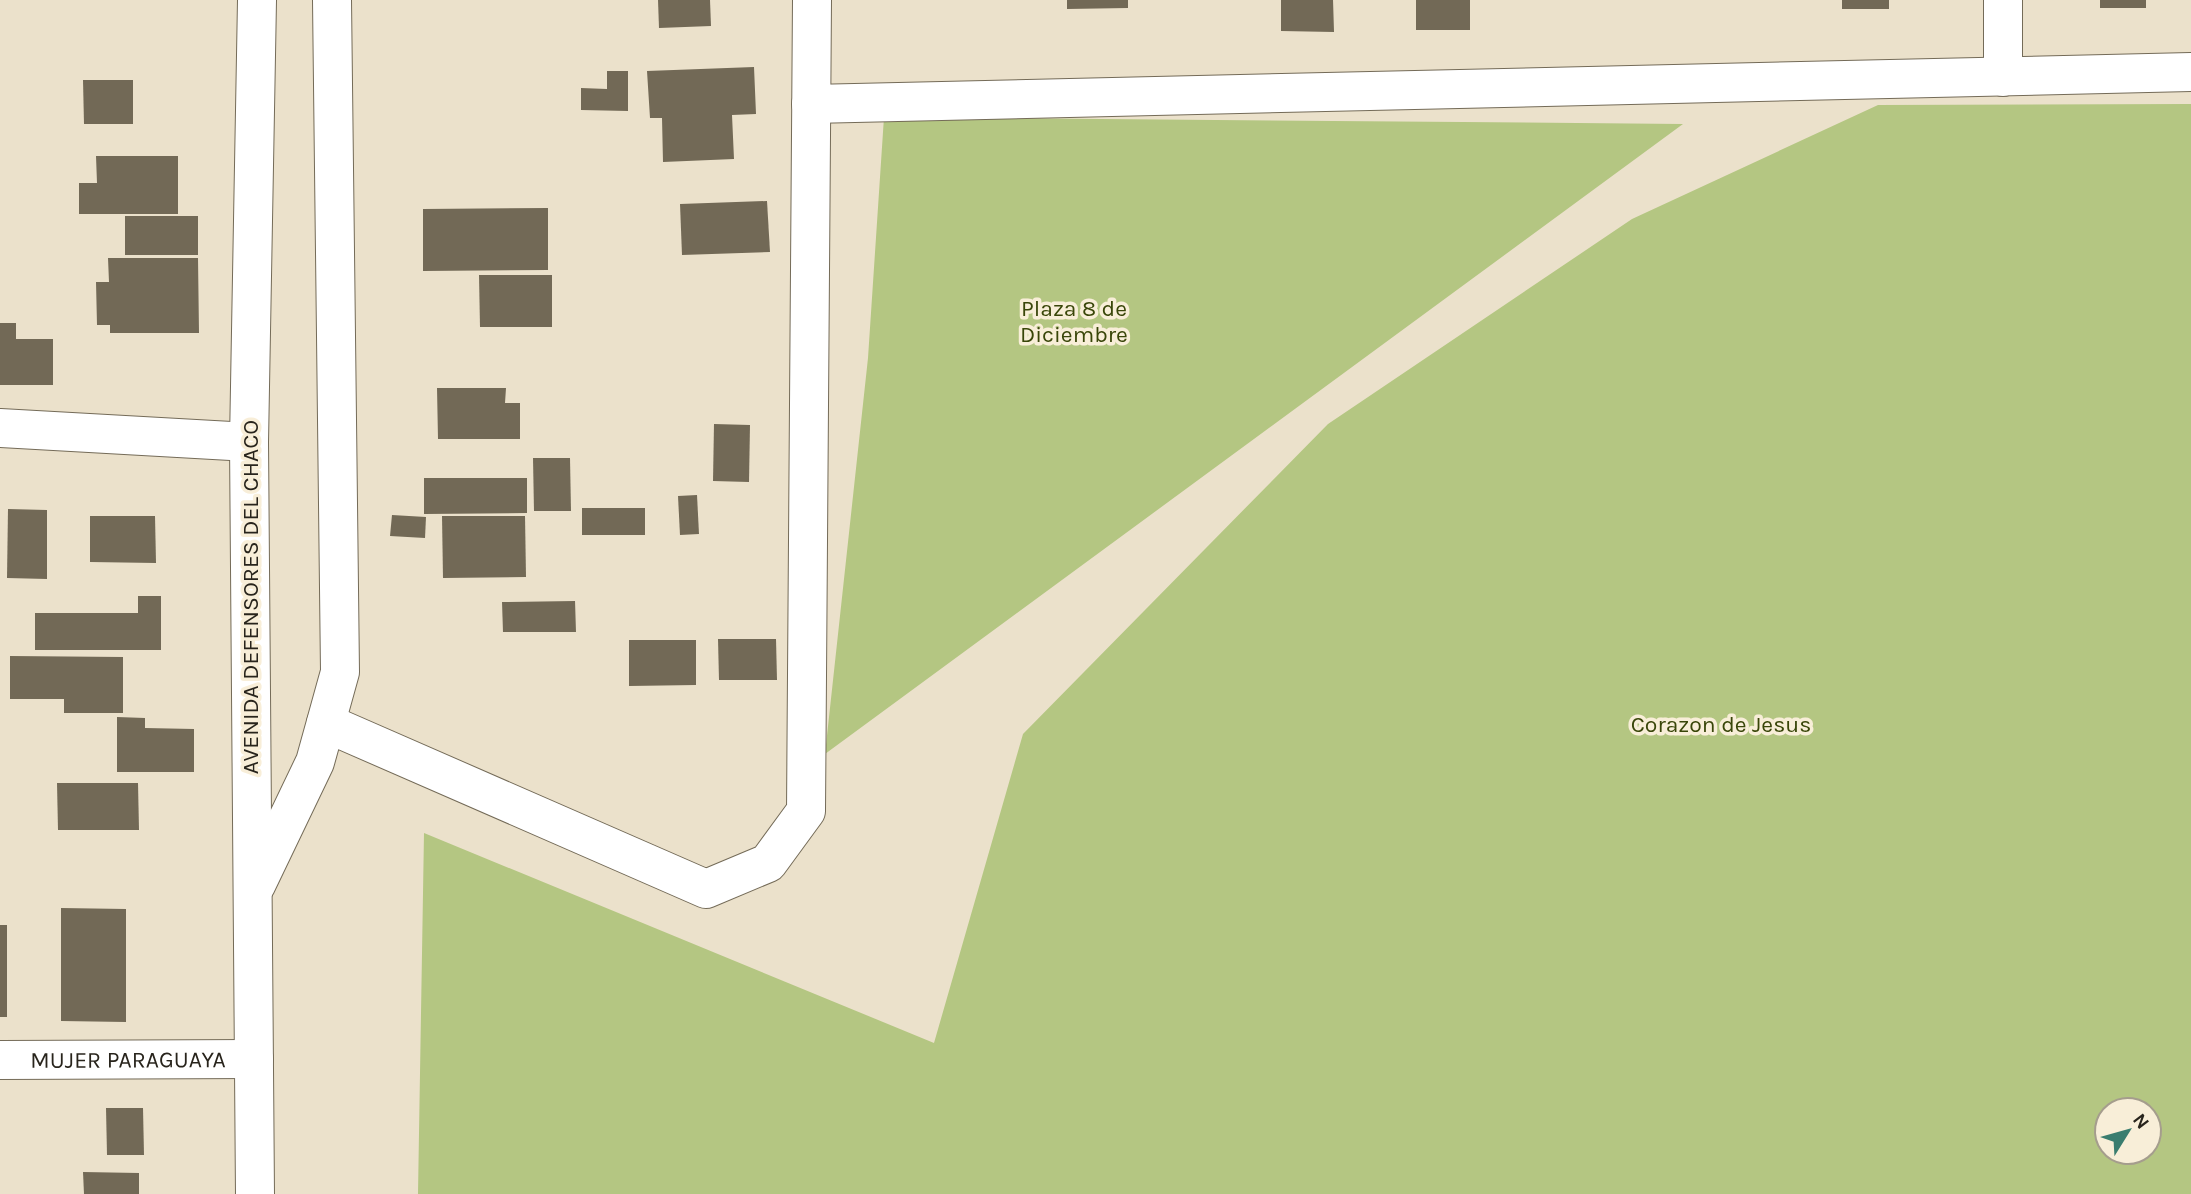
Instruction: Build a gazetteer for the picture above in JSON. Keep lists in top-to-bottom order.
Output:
{
  "streets": {
    "street": ["AVENIDA DEFENSORES DEL CHACO", "MUJER PARAGUAYA"]
  },
  "crossings": [
    ["AVENIDA DEFENSORES DEL CHACO", "MUJER PARAGUAYA"]
  ],
  "parks": ["Plaza 8 de Diciembre", "Corazon de Jesus"],
  "north": "top right"
}
